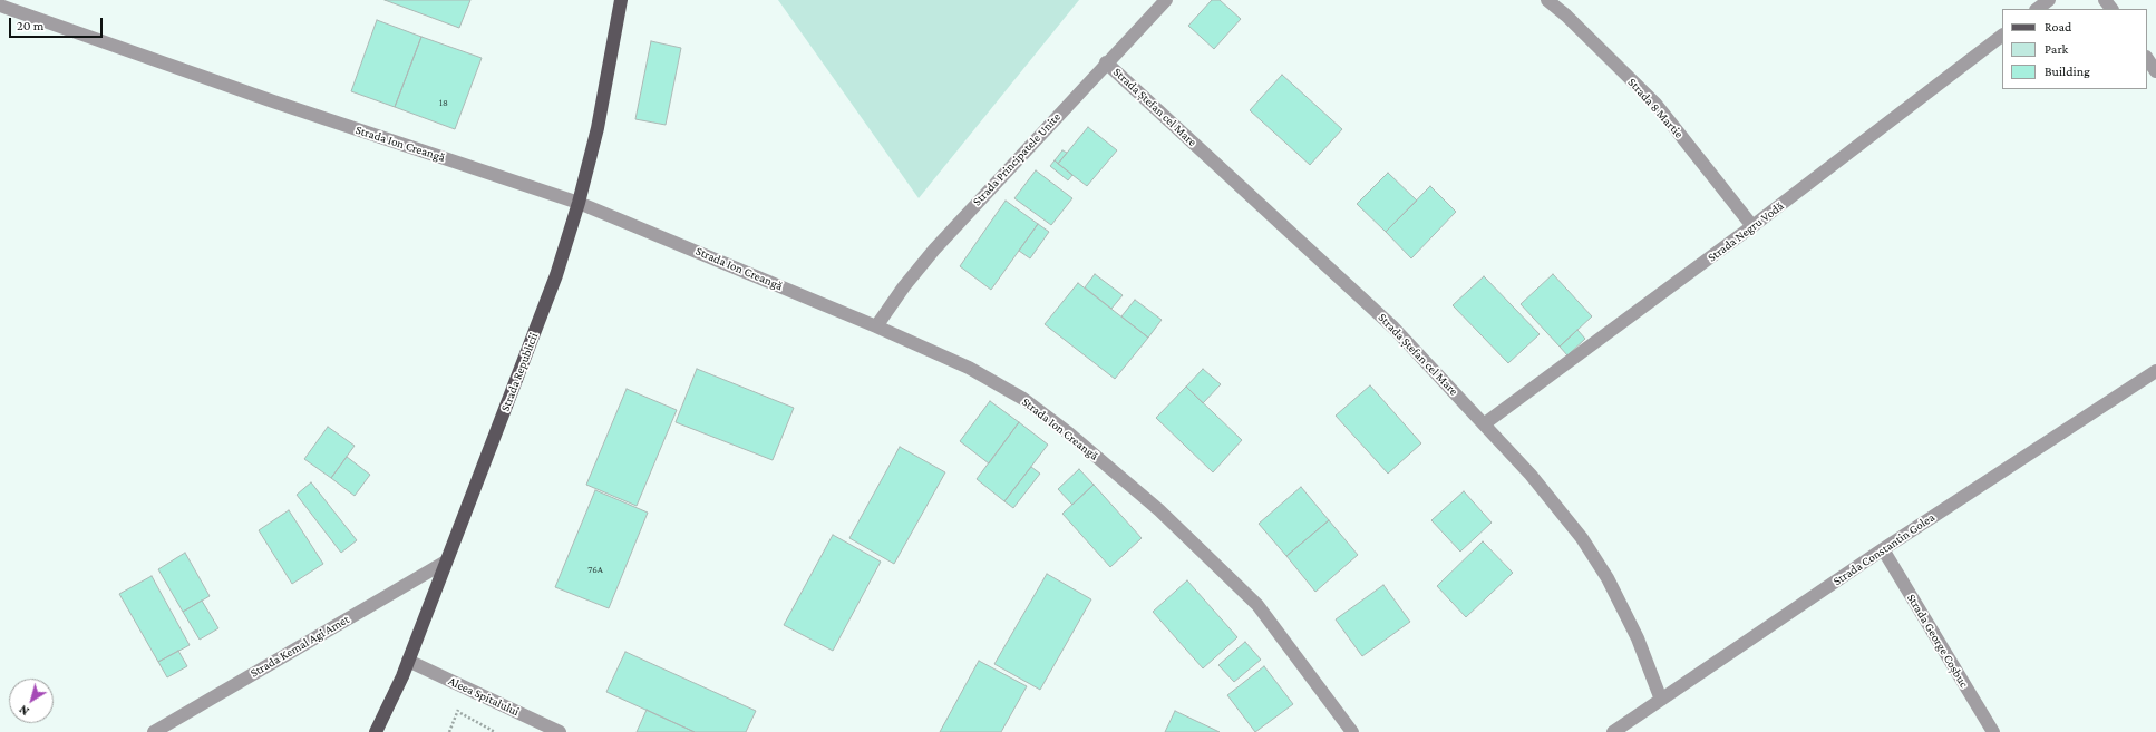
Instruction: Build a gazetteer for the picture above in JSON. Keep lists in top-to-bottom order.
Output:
{
  "streets": {
    "main road": ["Strada Republicii"],
    "street": [
      "Strada Ștefan cel Mare",
      "Strada 8 Martie",
      "Strada Ion Creangă",
      "Strada Principatele Unite",
      "Strada Negru Vodă",
      "Strada Constantin Golea",
      "Strada George Coșbuc",
      "Strada Kemal Agi Amet",
      "Aleea Spitalului"
    ]
  },
  "crossings": [
    ["Strada Ștefan cel Mare", "Strada Principatele Unite"],
    ["Strada Ștefan cel Mare", "Strada Negru Vodă"],
    ["Strada Ștefan cel Mare", "Strada Constantin Golea"],
    ["Strada 8 Martie", "Strada Negru Vodă"],
    ["Strada Ion Creangă", "Strada Principatele Unite"],
    ["Strada Ion Creangă", "Strada Republicii"],
    ["Strada Republicii", "Strada Kemal Agi Amet"],
    ["Strada Republicii", "Aleea Spitalului"],
    ["Strada Constantin Golea", "Strada George Coșbuc"]
  ],
  "house_numbers": ["18", "76A"],
  "legend": ["Road", "Park", "Building"],
  "scale_bar": "20 m",
  "north": "bottom left"
}
